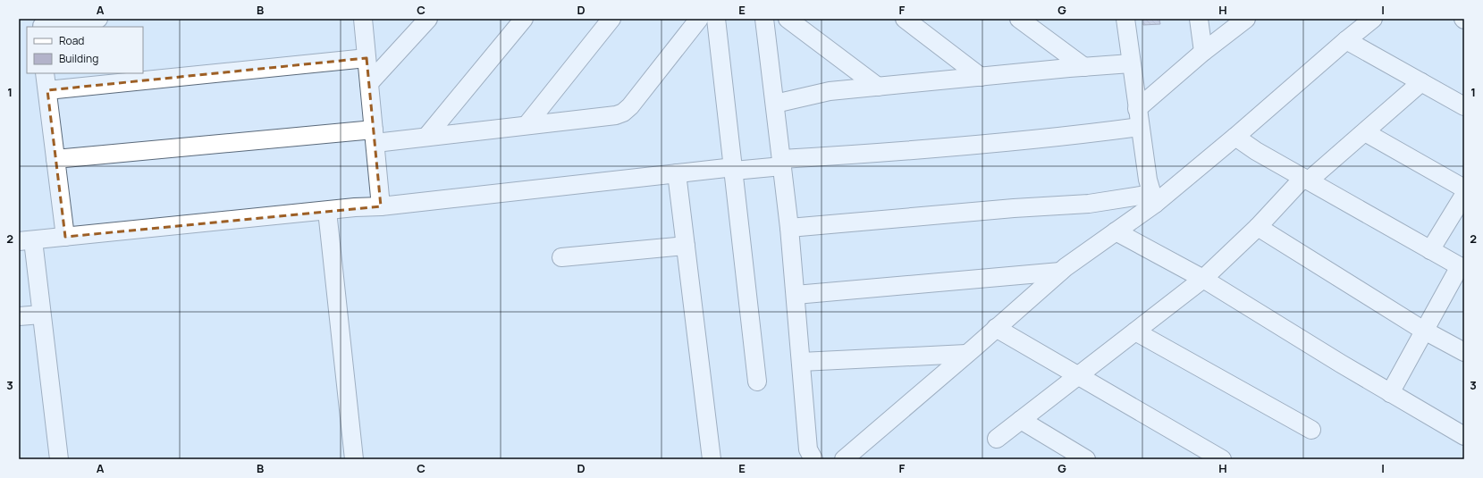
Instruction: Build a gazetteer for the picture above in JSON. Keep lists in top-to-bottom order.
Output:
{
  "legend": ["Road", "Building"],
  "grid": {
    "columns": [
      "A",
      "B",
      "C",
      "D",
      "E",
      "F",
      "G",
      "H",
      "I"
    ],
    "rows": ["1", "2", "3"]
  }
}
